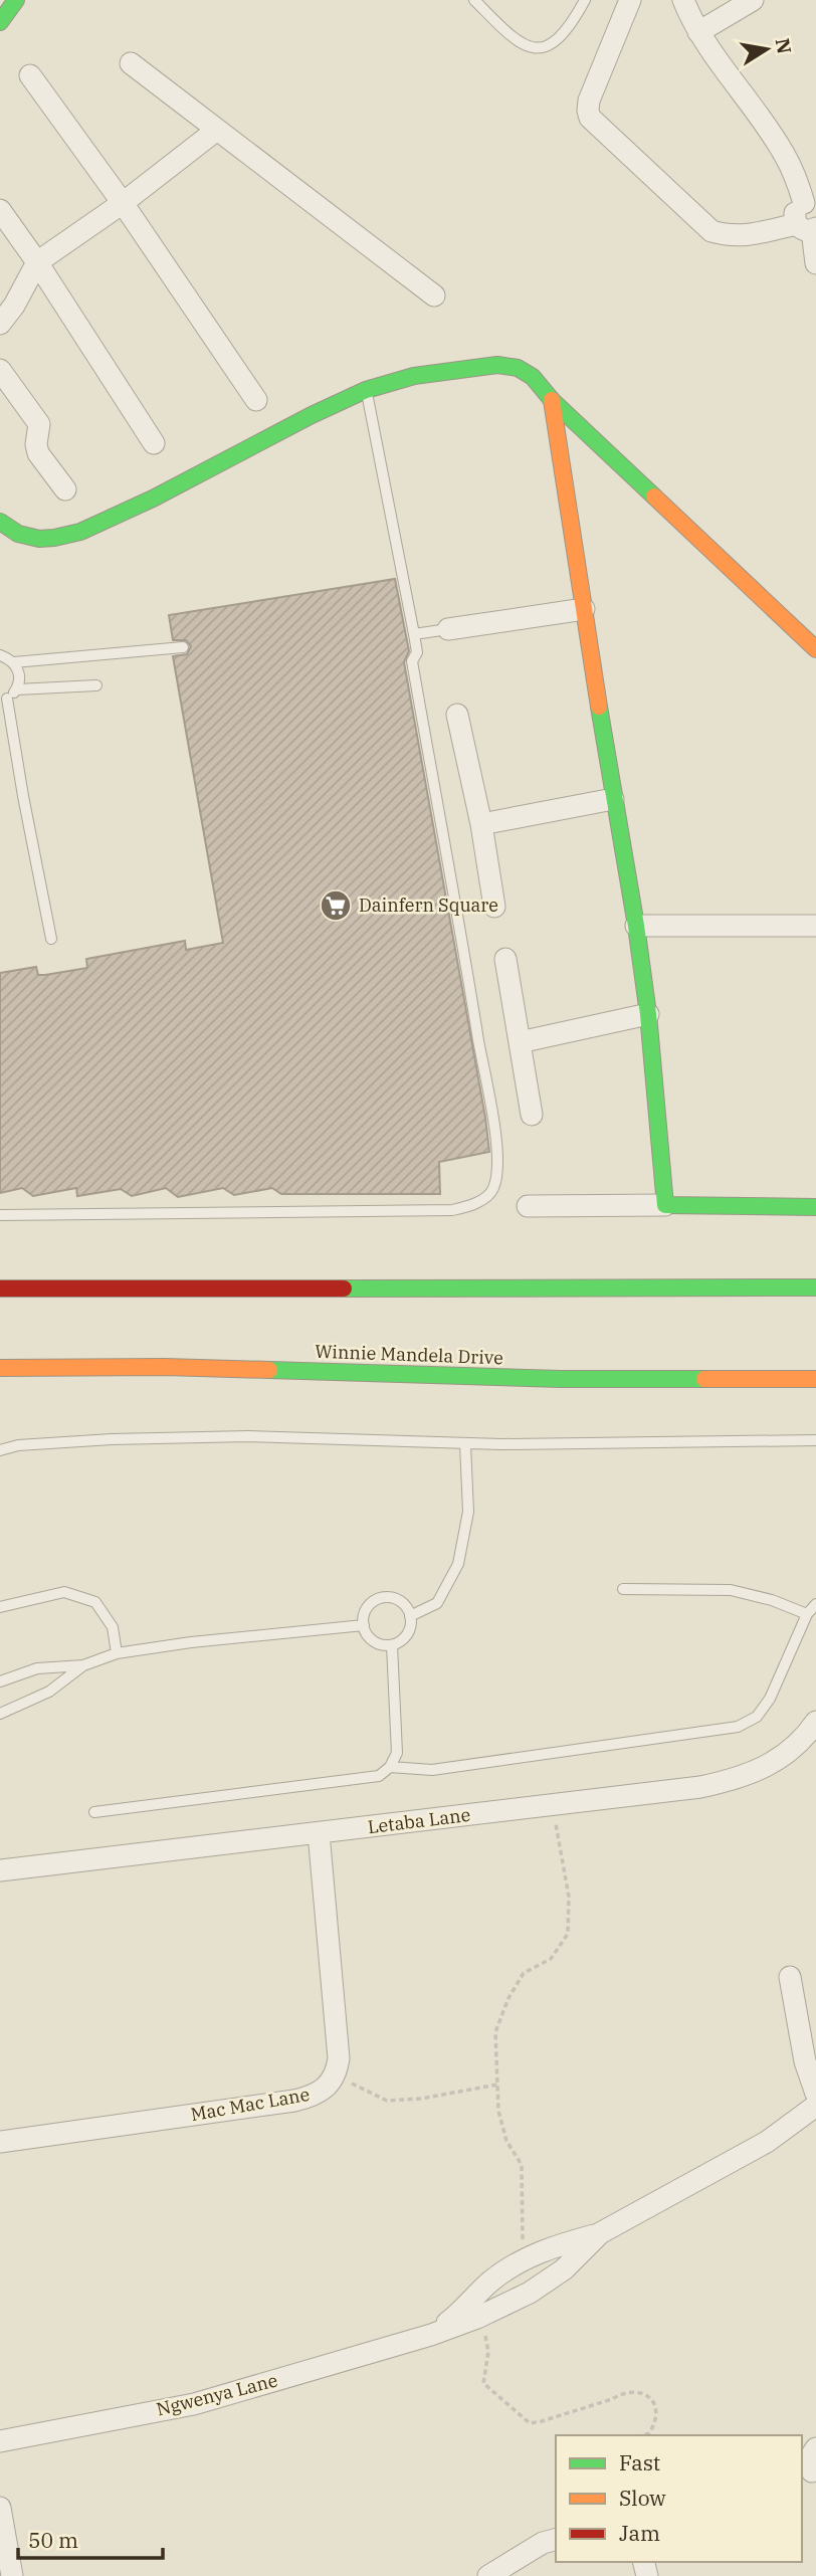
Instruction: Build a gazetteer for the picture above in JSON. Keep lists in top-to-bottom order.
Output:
{
  "streets": {
    "street": [
      "Winnie Mandela Drive",
      "Letaba Lane",
      "Mac Mac Lane",
      "Ngwenya Lane"
    ]
  },
  "places": {
    "supermarket": ["Dainfern Square"]
  },
  "legend": ["Fast", "Slow", "Jam"],
  "scale_bar": "50 m",
  "north": "right"
}
